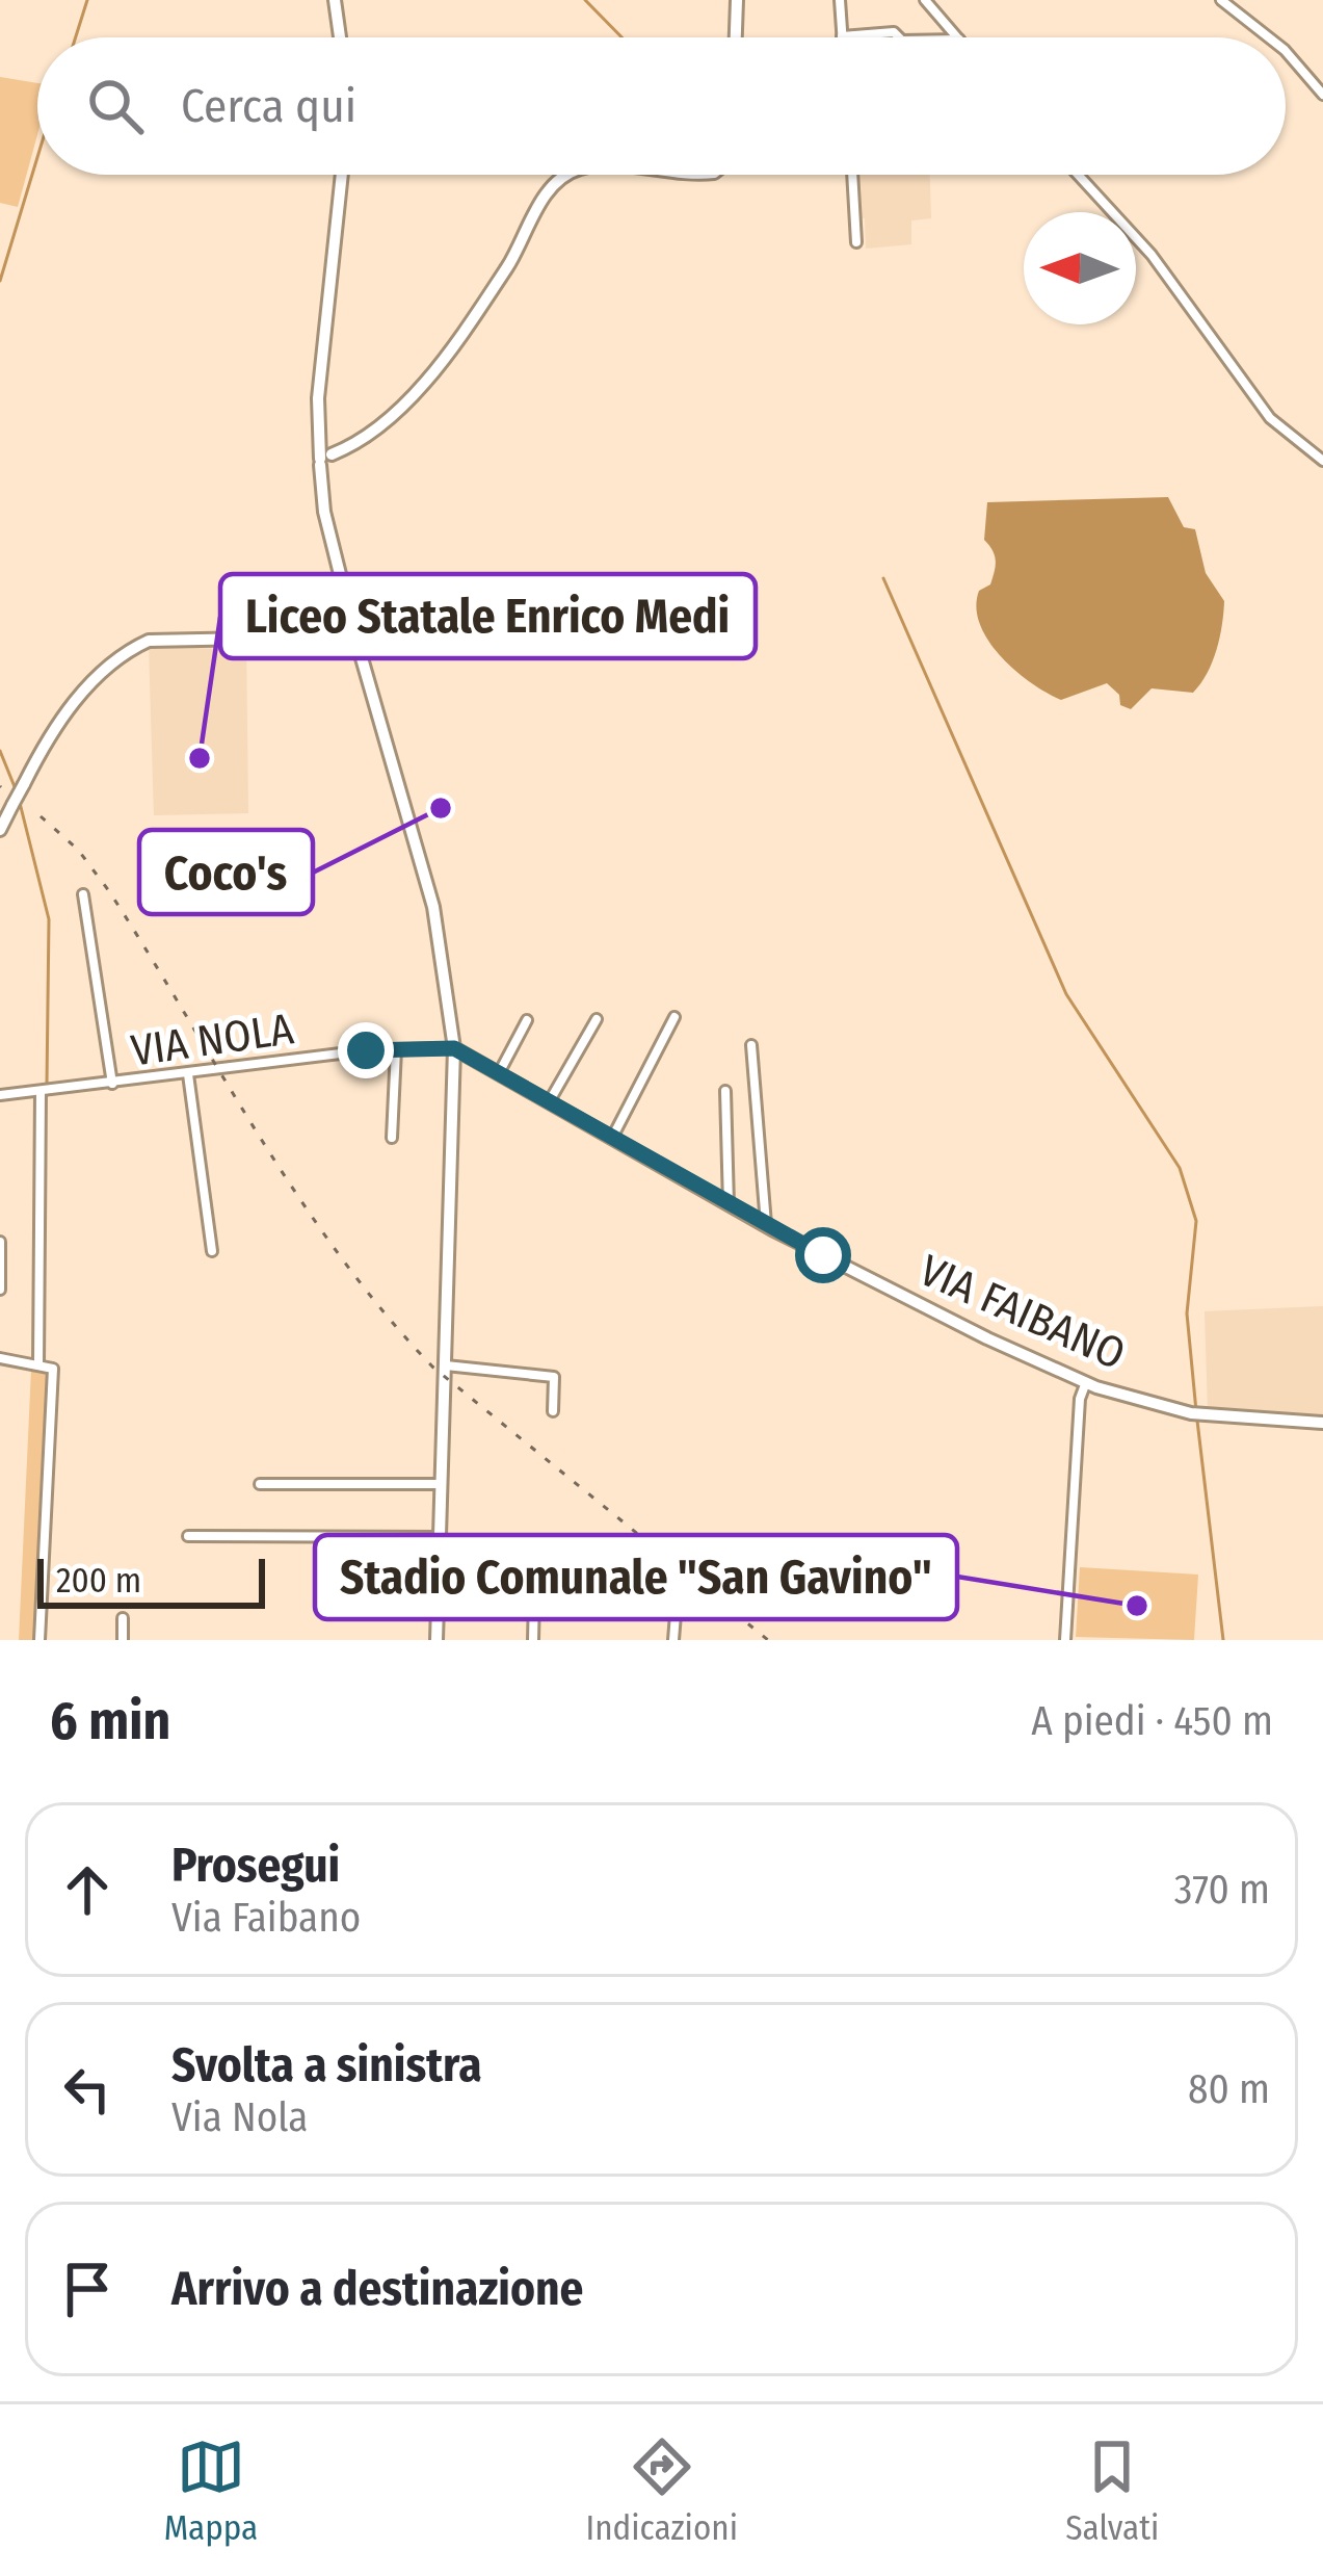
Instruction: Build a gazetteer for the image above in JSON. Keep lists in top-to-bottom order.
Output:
{
  "streets": {
    "street": ["VIA NOLA", "VIA FAIBANO"]
  },
  "crossings": [
    ["VIA NOLA", "VIA FAIBANO"]
  ],
  "places": ["Liceo Statale Enrico Medi", "Coco's", "Stadio Comunale \"San Gavino\""],
  "scale_bar": "200 m",
  "north": "left",
  "page": {
    "search": "Cerca qui",
    "scale": "200 m",
    "heading": ["6 min", "A piedi · 450 m"],
    "list": [
      ["Prosegui", "Via Faibano", "370 m"],
      ["Svolta a sinistra", "Via Nola", "80 m"],
      "Arrivo a destinazione"
    ],
    "nav": ["Mappa", "Indicazioni", "Salvati"]
  }
}
